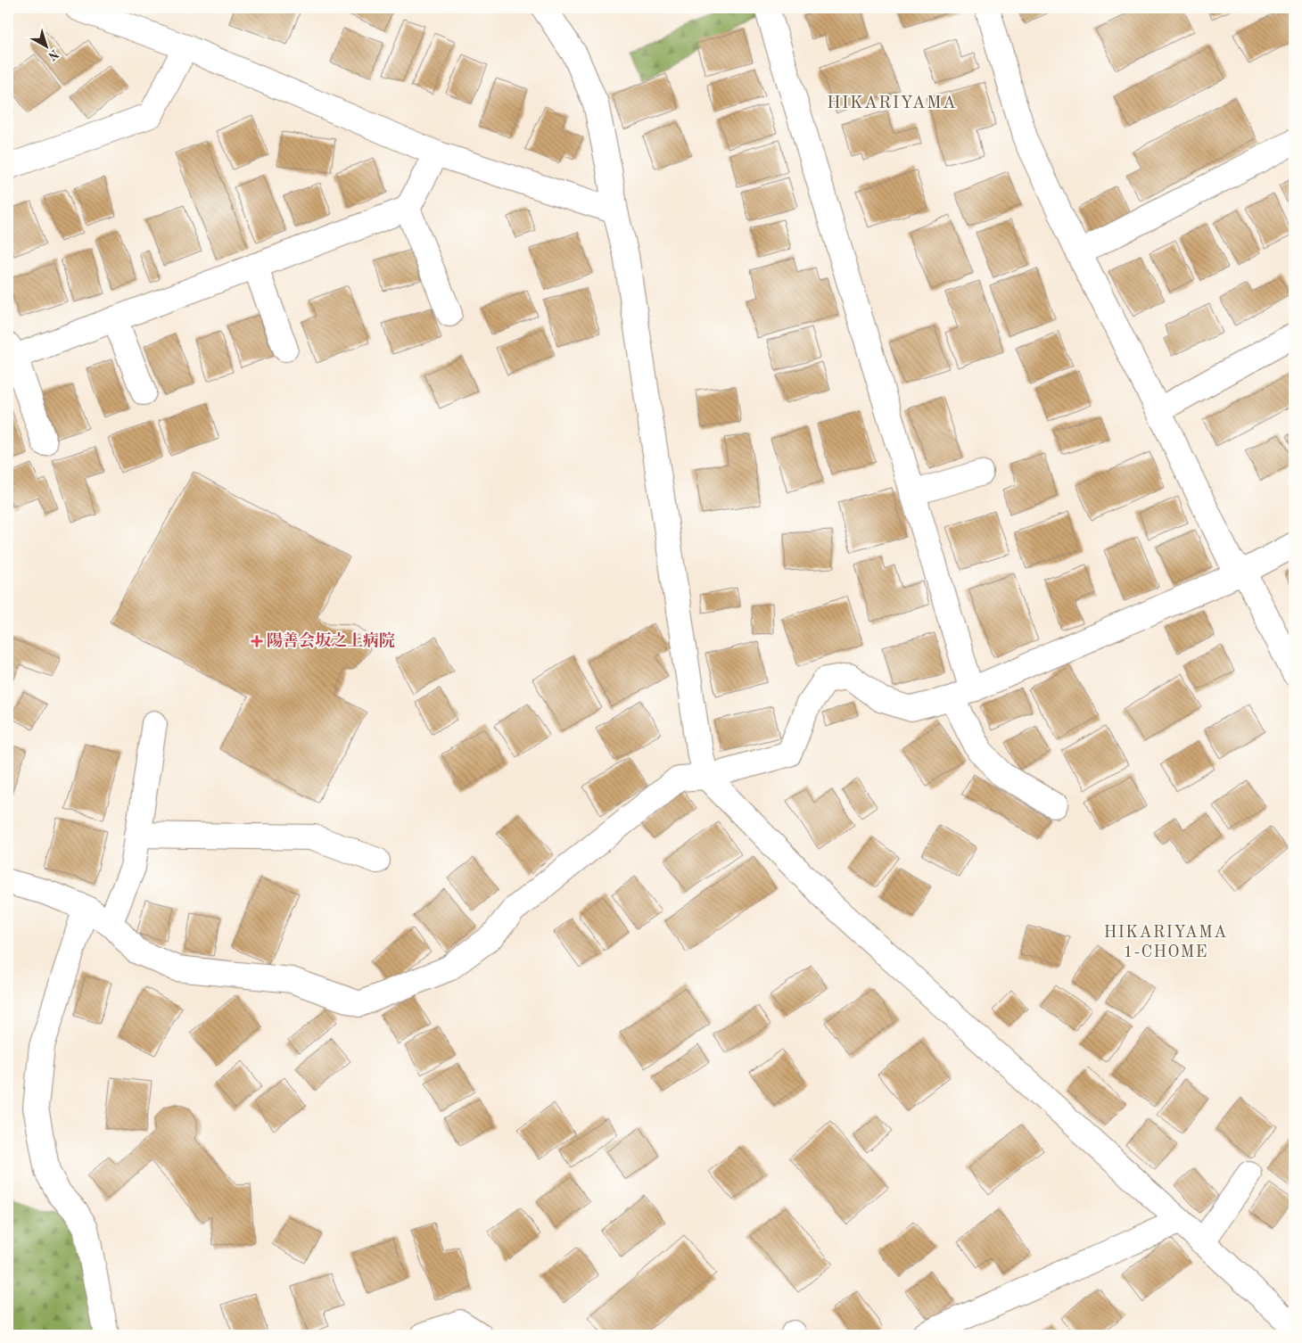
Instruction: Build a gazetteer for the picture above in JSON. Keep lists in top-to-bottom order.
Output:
{
  "districts": ["HIKARIYAMA", "HIKARIYAMA 1-CHOME"],
  "places": {
    "health": ["陽善会坂之上病院"]
  },
  "north": "bottom right"
}
